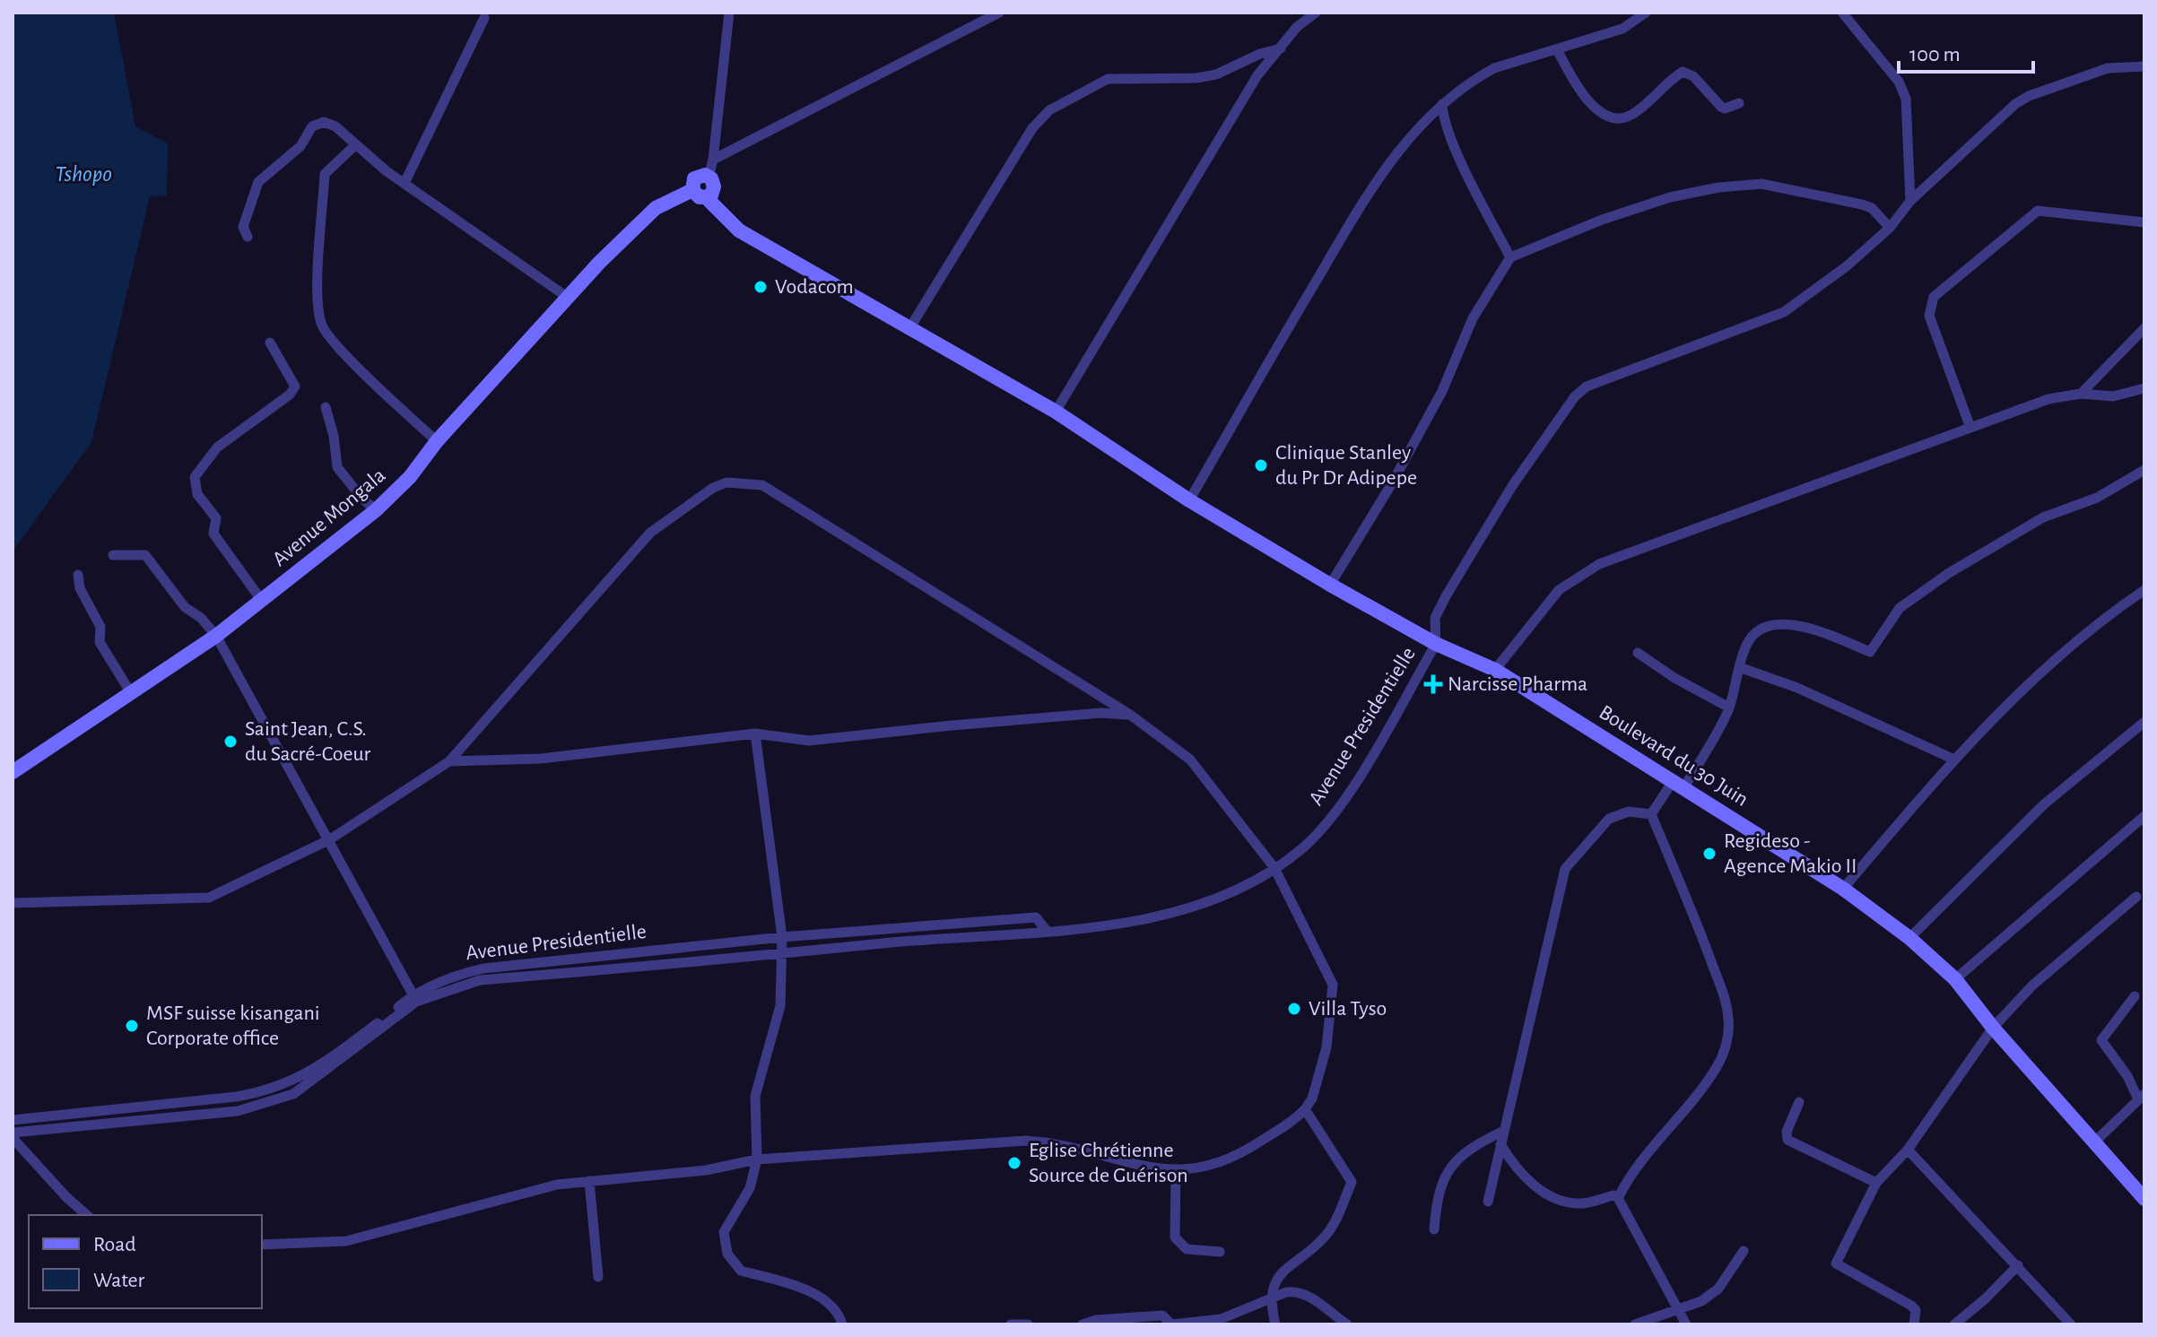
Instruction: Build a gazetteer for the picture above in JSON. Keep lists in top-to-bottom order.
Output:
{
  "streets": {
    "street": ["Avenue Mongala", "Avenue Presidentielle", "Boulevard du 30 Juin"]
  },
  "crossings": [
    ["Avenue Mongala", "Boulevard du 30 Juin"],
    ["Avenue Presidentielle", "Boulevard du 30 Juin"]
  ],
  "water": ["Tshopo"],
  "places": {
    "other": [
      "Vodacom",
      "Clinique Stanley du Pr Dr Adipepe",
      "Saint Jean, C.S. du Sacré-Coeur",
      "Regideso - Agence Makio II",
      "Villa Tyso",
      "MSF suisse kisangani Corporate office",
      "Eglise Chrétienne Source de Guérison"
    ],
    "health": ["Narcisse Pharma"]
  },
  "legend": ["Road", "Water"],
  "scale_bar": "100 m"
}
